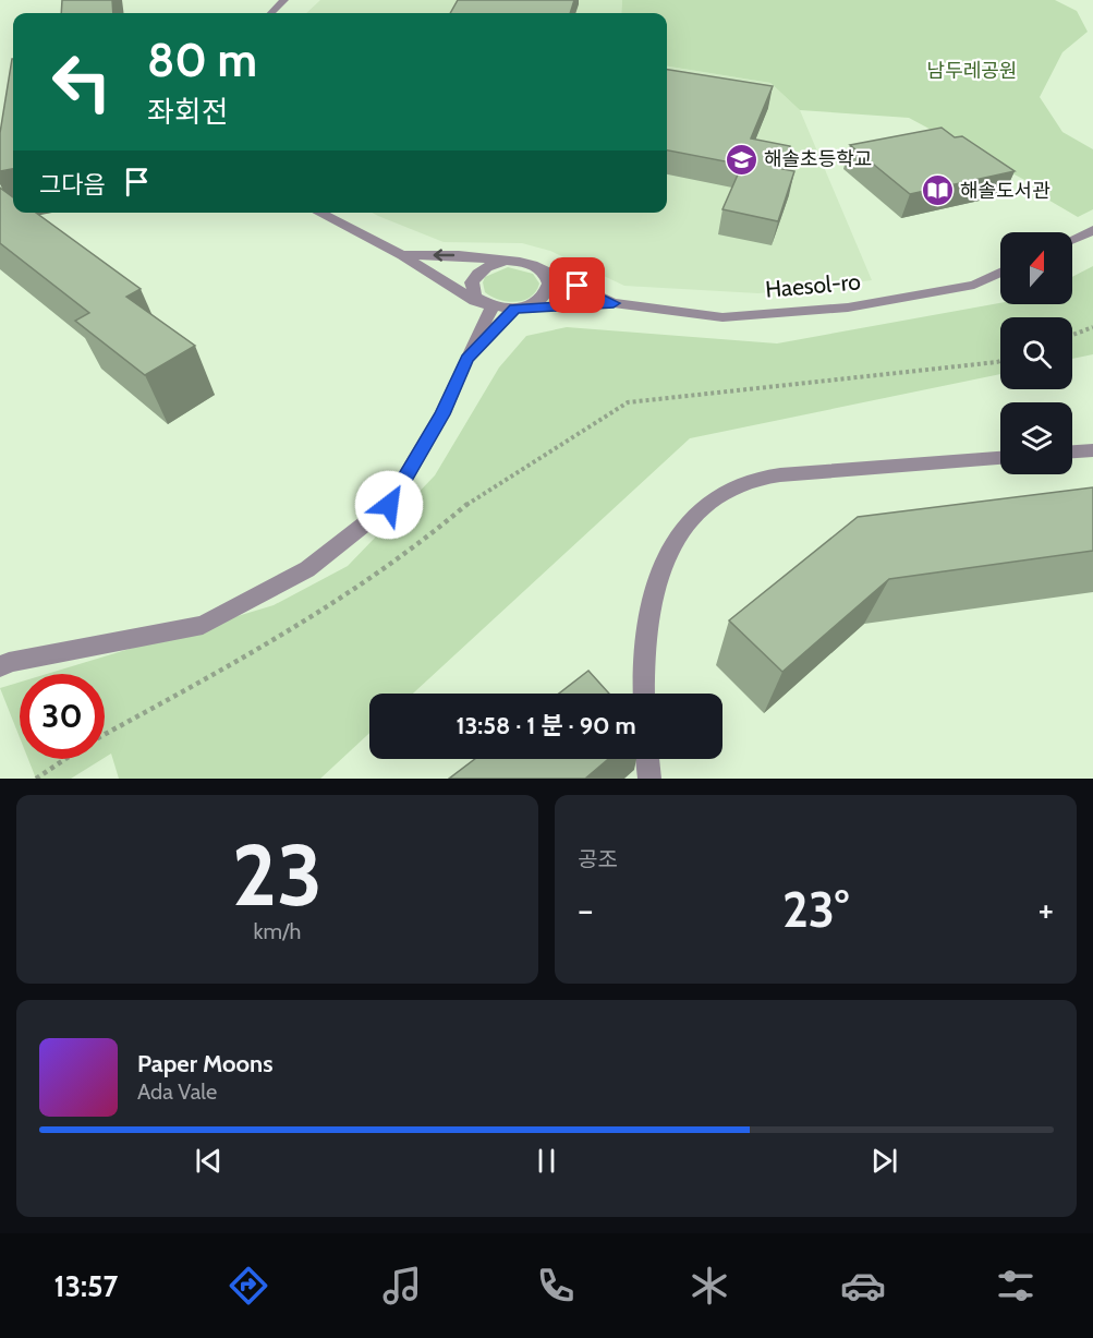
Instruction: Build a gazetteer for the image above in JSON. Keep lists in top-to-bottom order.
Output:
{
  "streets": {
    "street": ["Haesol-ro"]
  },
  "parks": ["남두레공원"],
  "places": {
    "school or university": ["해솔초등학교"],
    "library": ["해솔도서관"]
  },
  "north": "top",
  "page": {
    "turn": ["80 m", "좌회전"],
    "then": "그다음",
    "limit": "30",
    "trip": "13:58 · 1 분 · 90 m",
    "tile": [
      ["23", "km/h"],
      "공조"
    ],
    "heat": ["−", "23°", "+"],
    "song": ["Paper Moons", "Ada Vale"],
    "tabs": "13:57"
  }
}
